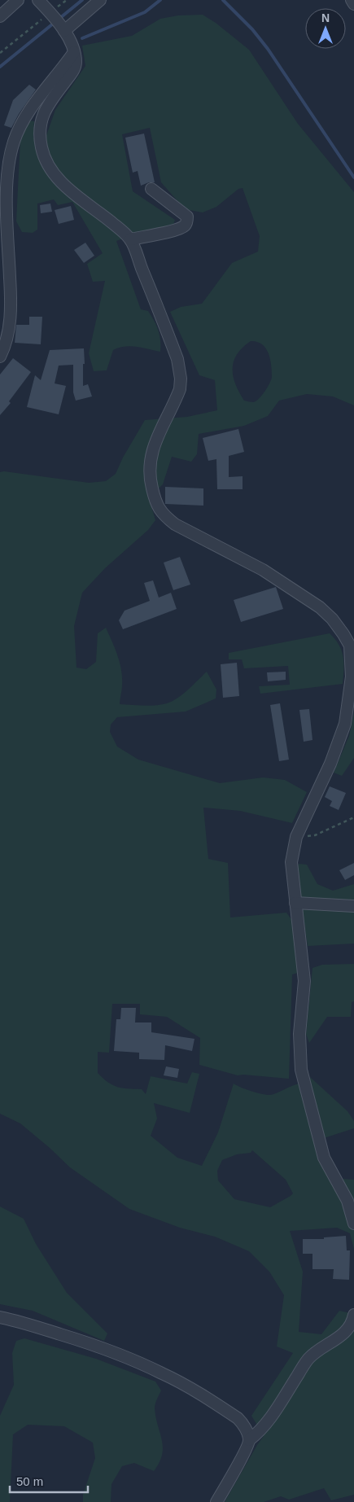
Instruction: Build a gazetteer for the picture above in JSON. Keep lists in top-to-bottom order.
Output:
{
  "scale_bar": "50 m",
  "north": "top"
}
